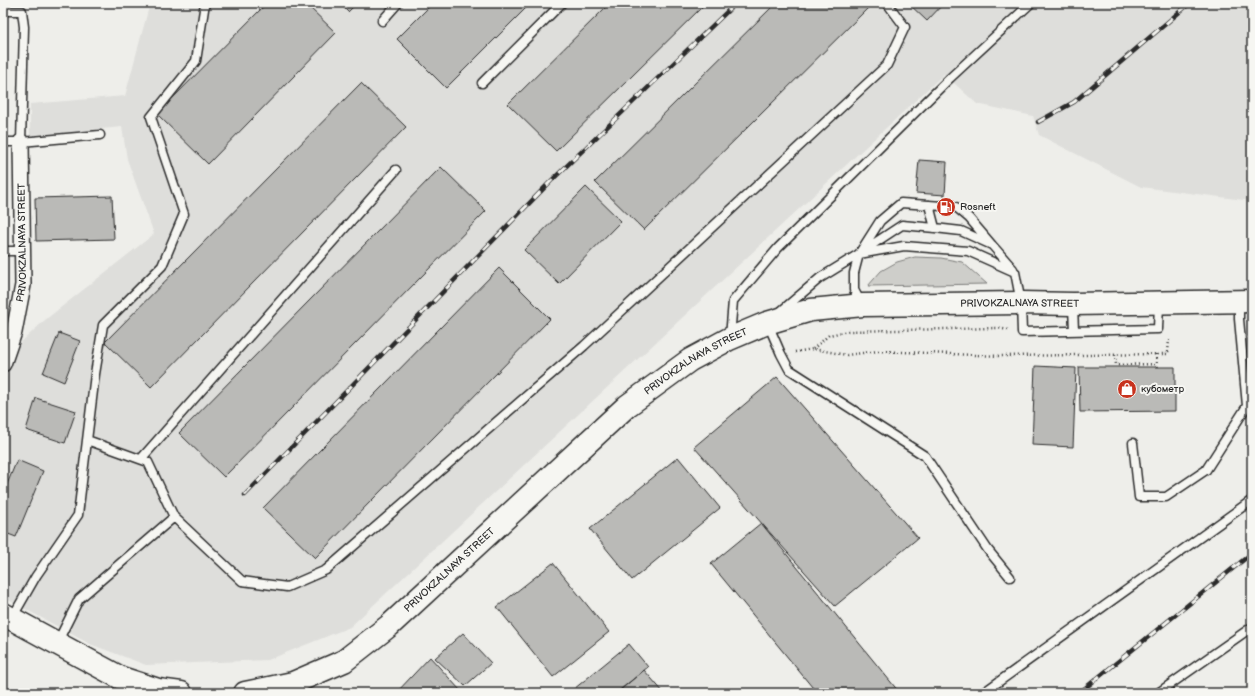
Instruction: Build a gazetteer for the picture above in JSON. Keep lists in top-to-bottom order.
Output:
{
  "streets": {
    "main road": ["PRIVOKZALNAYA STREET"]
  },
  "places": {
    "fuel station": ["Rosneft"],
    "shop": ["кубометр"]
  }
}
